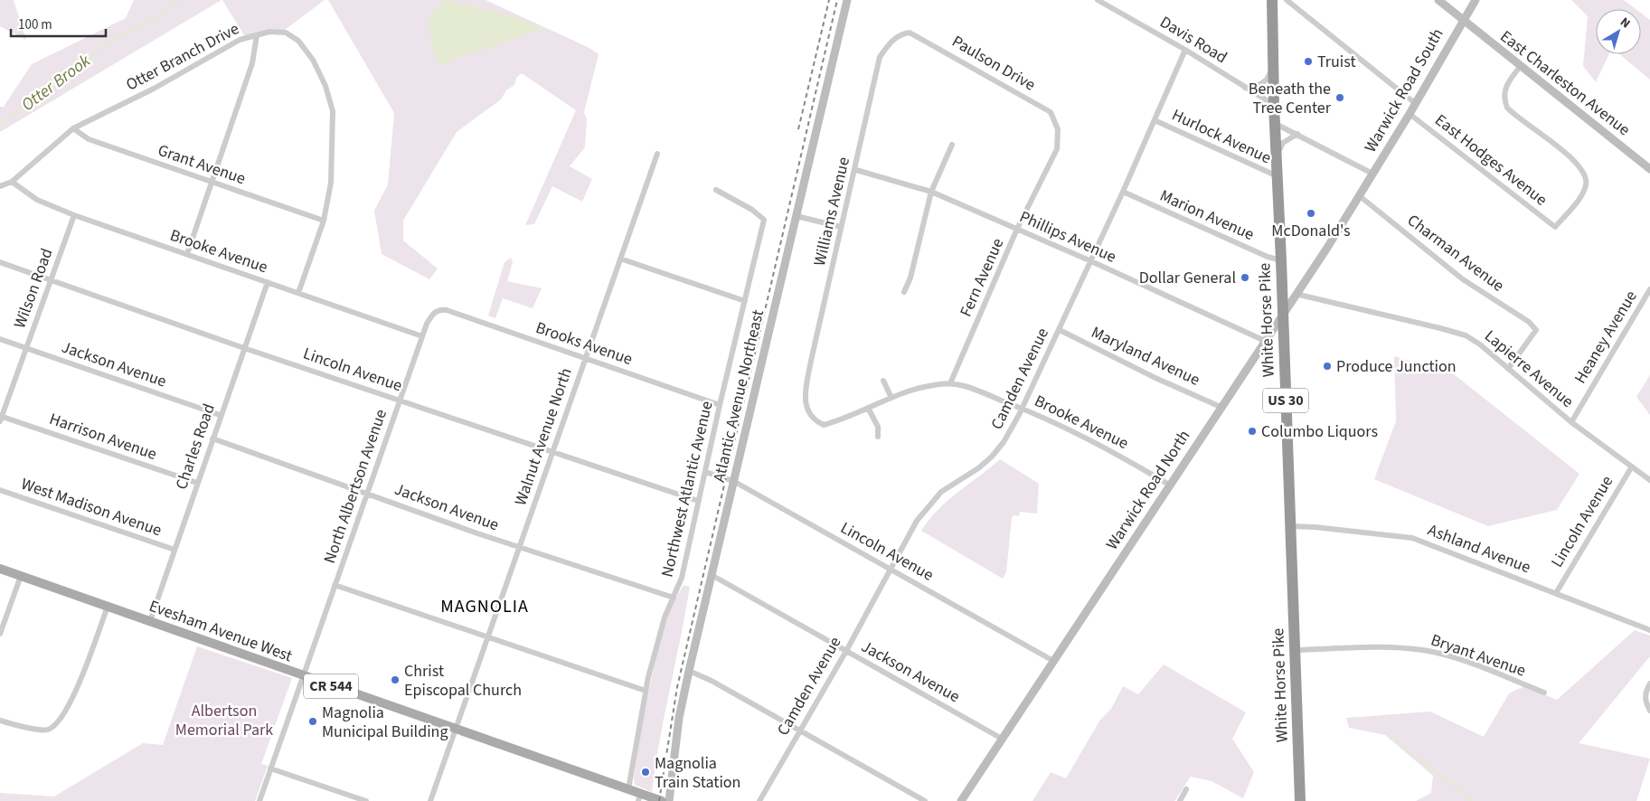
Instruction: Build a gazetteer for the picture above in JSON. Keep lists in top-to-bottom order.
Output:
{
  "streets": {
    "highway": ["White Horse Pike", "US 30"],
    "main road": ["Evesham Avenue West", "CR 544"],
    "street": [
      "Davis Road",
      "Otter Branch Drive",
      "Paulson Drive",
      "East Charleston Avenue",
      "Warwick Road South",
      "Hurlock Avenue",
      "East Hodges Avenue",
      "Grant Avenue",
      "Williams Avenue",
      "Marion Avenue",
      "Phillips Avenue",
      "Brooke Avenue",
      "Charman Avenue",
      "Fern Avenue",
      "Wilson Road",
      "Heaney Avenue",
      "Brooks Avenue",
      "Maryland Avenue",
      "Jackson Avenue",
      "Lapierre Avenue",
      "Lincoln Avenue",
      "Camden Avenue",
      "Atlantic Avenue Northeast",
      "Harrison Avenue",
      "Walnut Avenue North",
      "Charles Road",
      "North Albertson Avenue",
      "Northwest Atlantic Avenue",
      "Warwick Road North",
      "West Madison Avenue",
      "Ashland Avenue",
      "Bryant Avenue"
    ]
  },
  "crossings": [
    ["Davis Road", "White Horse Pike"],
    ["Davis Road", "Camden Avenue"],
    ["Otter Branch Drive", "Grant Avenue"],
    ["Otter Branch Drive", "Brooke Avenue"],
    ["Paulson Drive", "Williams Avenue"],
    ["Paulson Drive", "Fern Avenue"],
    ["East Charleston Avenue", "Warwick Road South"],
    ["East Charleston Avenue", "East Hodges Avenue"],
    ["Warwick Road South", "East Hodges Avenue"],
    ["Warwick Road South", "Charman Avenue"],
    ["Warwick Road South", "Warwick Road North"],
    ["Hurlock Avenue", "White Horse Pike"],
    ["Hurlock Avenue", "Camden Avenue"],
    ["Williams Avenue", "Phillips Avenue"],
    ["Williams Avenue", "Brooke Avenue"],
    ["Marion Avenue", "White Horse Pike"],
    ["Marion Avenue", "Camden Avenue"],
    ["Phillips Avenue", "Fern Avenue"],
    ["Phillips Avenue", "Camden Avenue"],
    ["Phillips Avenue", "Warwick Road North"],
    ["Brooke Avenue", "Fern Avenue"],
    ["Brooke Avenue", "Wilson Road"],
    ["Brooke Avenue", "Camden Avenue"],
    ["Brooke Avenue", "Charles Road"],
    ["Brooke Avenue", "North Albertson Avenue"],
    ["Brooke Avenue", "Warwick Road North"],
    ["Charman Avenue", "Lapierre Avenue"],
    ["Charman Avenue", "Warwick Road North"],
    ["Wilson Road", "Jackson Avenue"],
    ["Wilson Road", "Lincoln Avenue"],
    ["Wilson Road", "Harrison Avenue"],
    ["White Horse Pike", "Warwick Road North"],
    ["White Horse Pike", "Ashland Avenue"],
    ["White Horse Pike", "Bryant Avenue"],
    ["Heaney Avenue", "Lapierre Avenue"],
    ["Brooks Avenue", "Walnut Avenue North"],
    ["Brooks Avenue", "North Albertson Avenue"],
    ["Brooks Avenue", "Northwest Atlantic Avenue"],
    ["Maryland Avenue", "Camden Avenue"],
    ["Maryland Avenue", "Warwick Road North"],
    ["Jackson Avenue", "Camden Avenue"],
    ["Jackson Avenue", "Atlantic Avenue Northeast"],
    ["Jackson Avenue", "Walnut Avenue North"],
    ["Jackson Avenue", "Charles Road"],
    ["Jackson Avenue", "North Albertson Avenue"],
    ["Jackson Avenue", "Northwest Atlantic Avenue"],
    ["Jackson Avenue", "Warwick Road North"],
    ["Lapierre Avenue", "Lincoln Avenue"],
    ["Lapierre Avenue", "Warwick Road North"],
    ["Lincoln Avenue", "Camden Avenue"],
    ["Lincoln Avenue", "Atlantic Avenue Northeast"],
    ["Lincoln Avenue", "Walnut Avenue North"],
    ["Lincoln Avenue", "Charles Road"],
    ["Lincoln Avenue", "North Albertson Avenue"],
    ["Lincoln Avenue", "Northwest Atlantic Avenue"],
    ["Lincoln Avenue", "Warwick Road North"],
    ["Lincoln Avenue", "Ashland Avenue"],
    ["Harrison Avenue", "Charles Road"],
    ["Walnut Avenue North", "Evesham Avenue West"],
    ["Charles Road", "West Madison Avenue"],
    ["Charles Road", "Evesham Avenue West"],
    ["North Albertson Avenue", "Evesham Avenue West"],
    ["Northwest Atlantic Avenue", "Evesham Avenue West"]
  ],
  "districts": ["MAGNOLIA"],
  "water": ["Otter Brook"],
  "parks": ["Albertson Memorial Park"],
  "places": [
    "Truist",
    "Beneath the Tree Center",
    "McDonald's",
    "Dollar General",
    "Produce Junction",
    "Columbo Liquors",
    "Christ Episcopal Church",
    "Magnolia Municipal Building",
    "Magnolia Train Station"
  ],
  "scale_bar": "100 m",
  "north": "top right"
}
